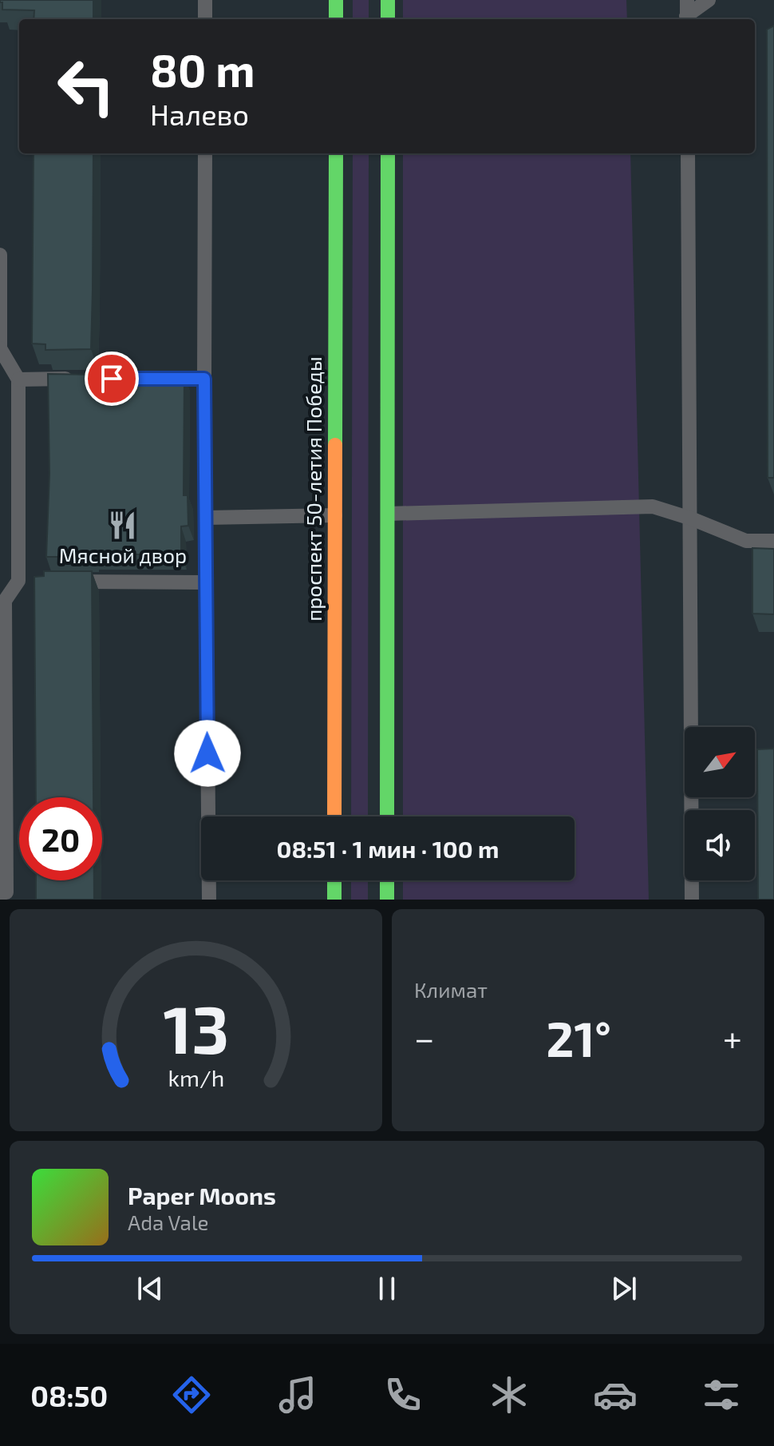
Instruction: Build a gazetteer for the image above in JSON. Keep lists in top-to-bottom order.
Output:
{
  "streets": {
    "main road": ["проспект 50-летия Победы"]
  },
  "places": {
    "restaurant": ["Мясной двор"]
  },
  "north": "top right",
  "page": {
    "turn": ["80 m", "Налево"],
    "limit": "20",
    "trip": "08:51 · 1 мин · 100 m",
    "tile": "Климат",
    "heat": ["−", "21°", "+"],
    "song": ["Paper Moons", "Ada Vale"],
    "tabs": "08:50",
    "gauge": ["13", "km/h"]
  }
}
